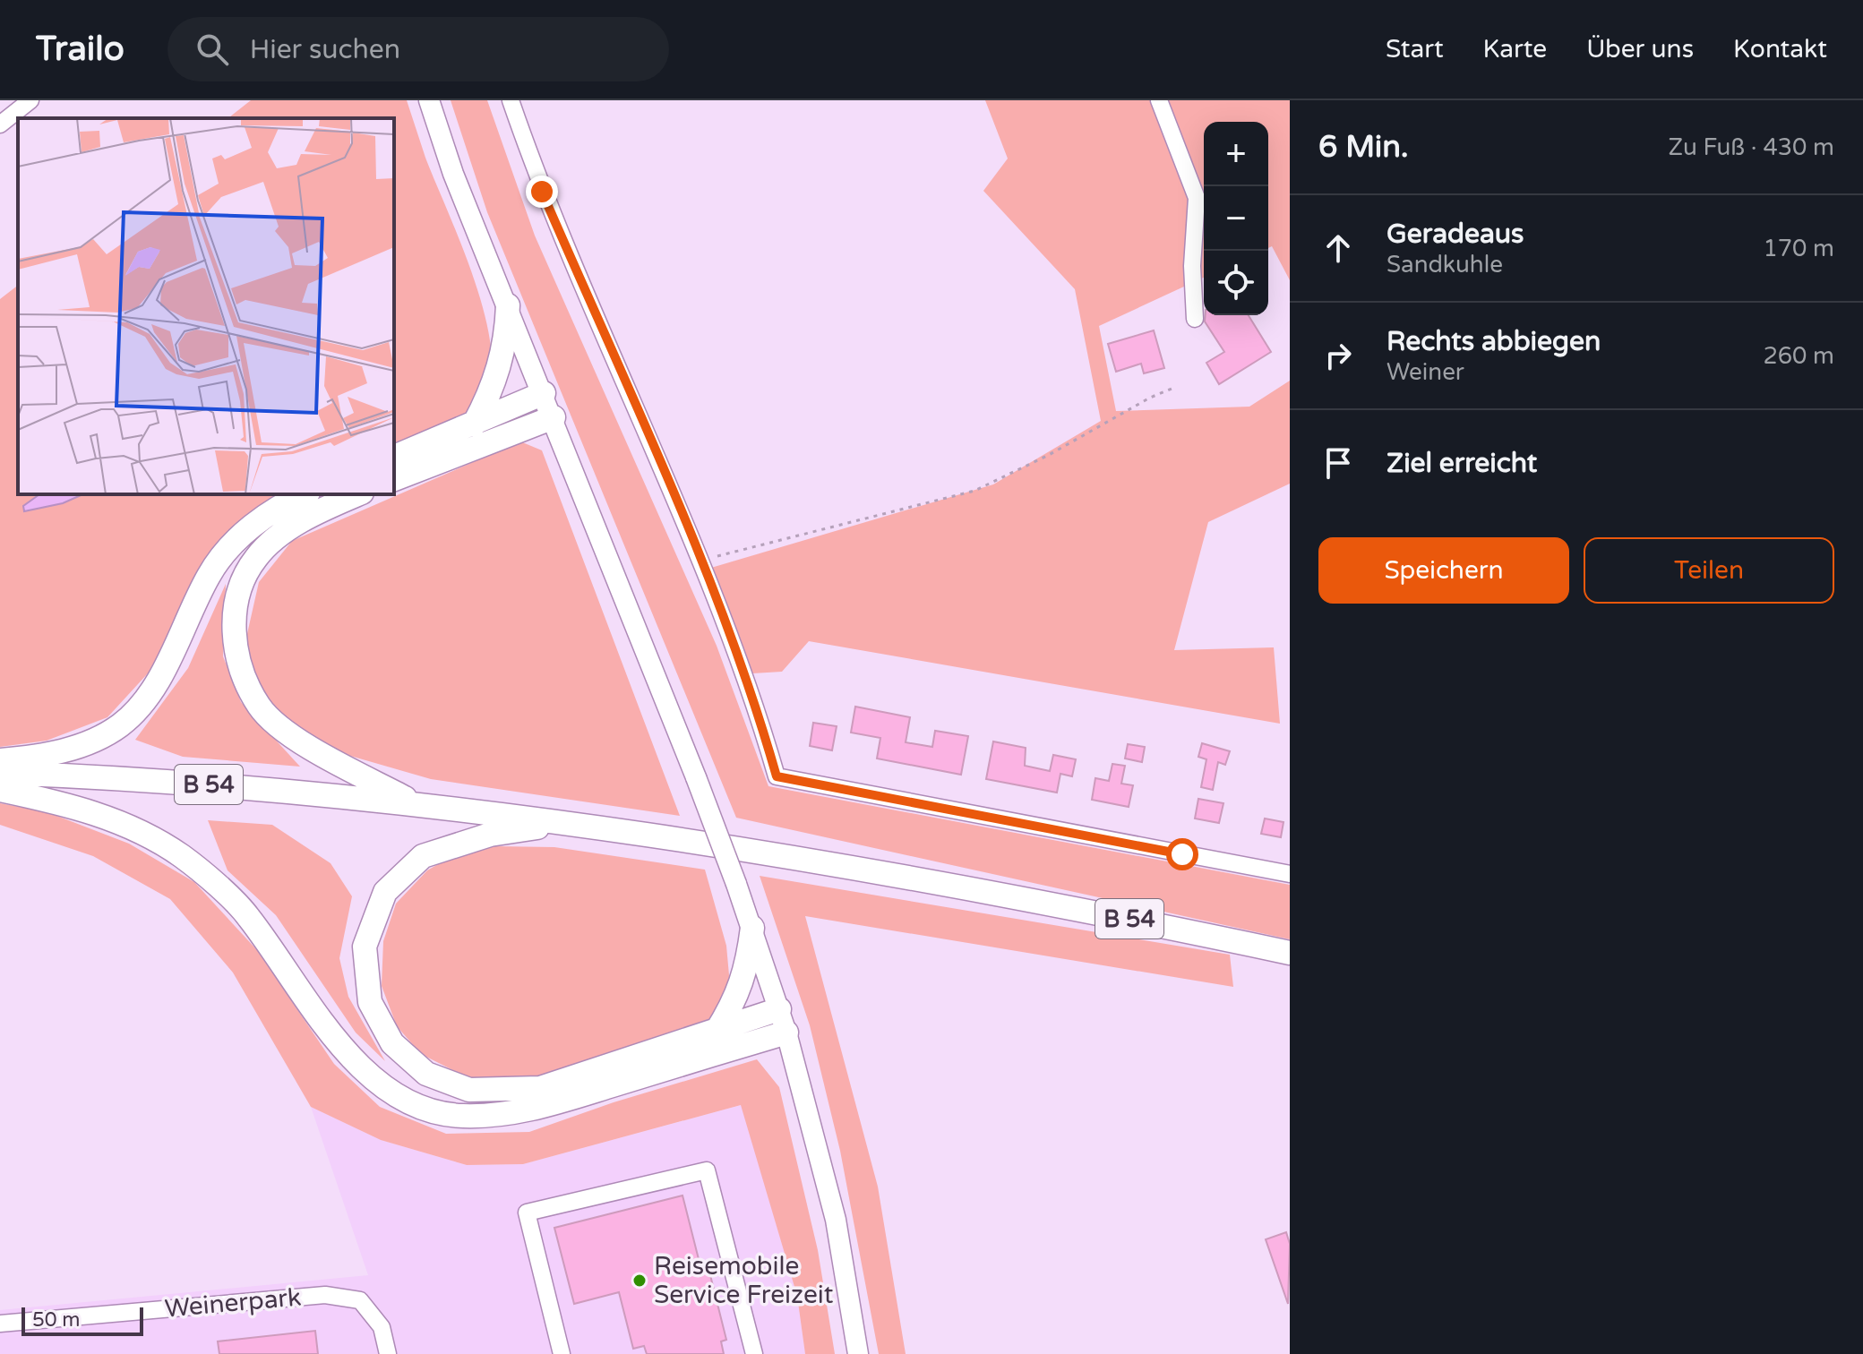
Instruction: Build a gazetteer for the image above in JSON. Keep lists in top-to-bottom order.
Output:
{
  "streets": {
    "highway": ["B 54"],
    "street": ["Weinerpark"]
  },
  "places": ["Reisemobile Service Freizeit"],
  "scale_bar": "50 m",
  "page": {
    "header": "Trailo",
    "search": "Hier suchen",
    "nav": [
      "Start",
      "Karte",
      "Über uns",
      "Kontakt"
    ],
    "heading": ["6 Min.", "Zu Fuß · 430 m"],
    "map_buttons": ["+", "−"],
    "list": [
      ["Geradeaus", "Sandkuhle", "170 m"],
      ["Rechts abbiegen", "Weiner", "260 m"],
      "Ziel erreicht"
    ],
    "buttons": ["Speichern", "Teilen"],
    "scale": "50 m"
  }
}
